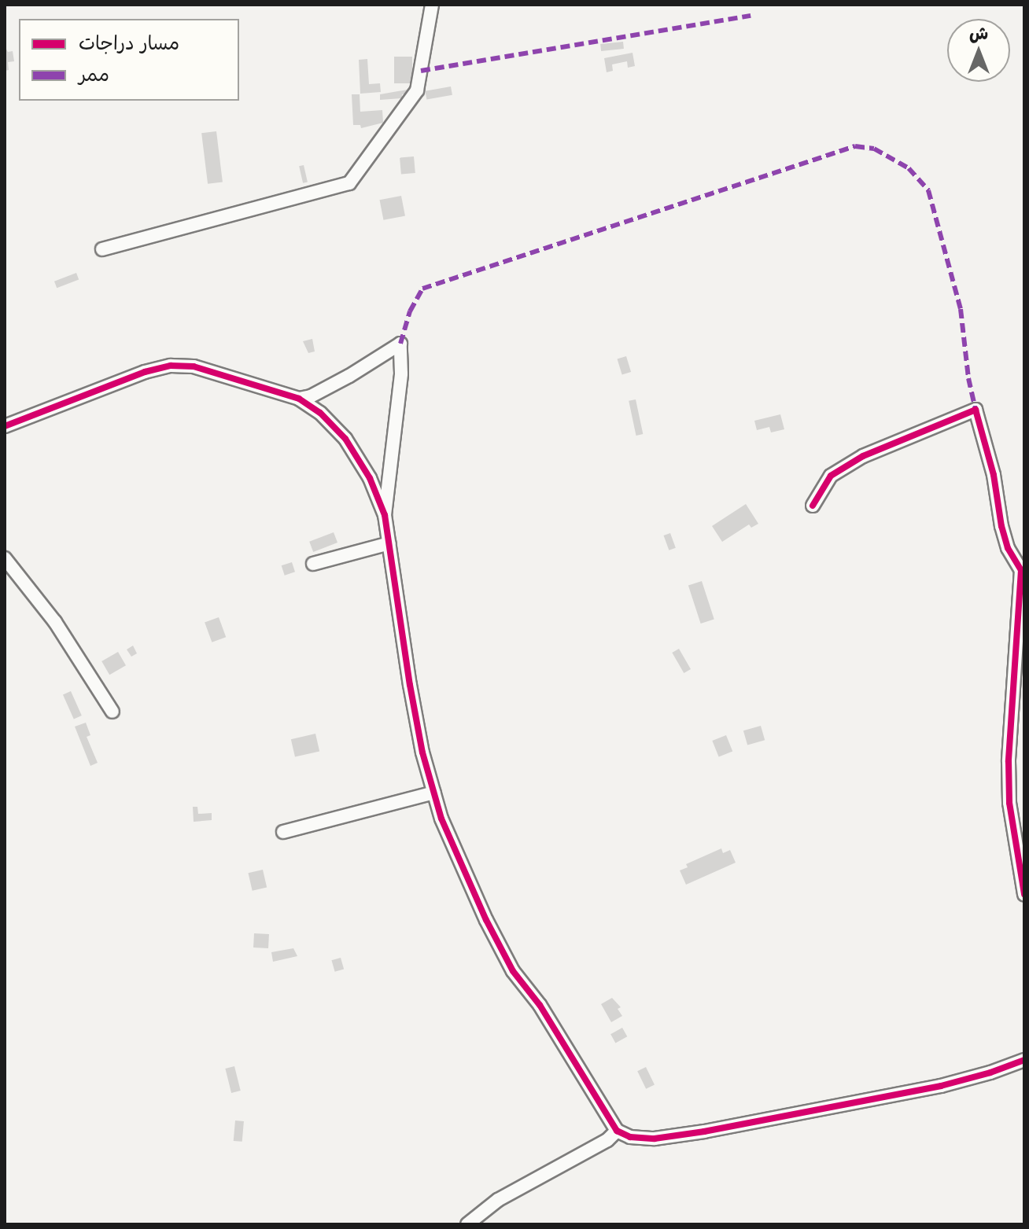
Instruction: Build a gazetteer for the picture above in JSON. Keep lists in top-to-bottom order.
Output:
{
  "legend": ["مسار دراجات", "ممر"],
  "north": "top"
}
